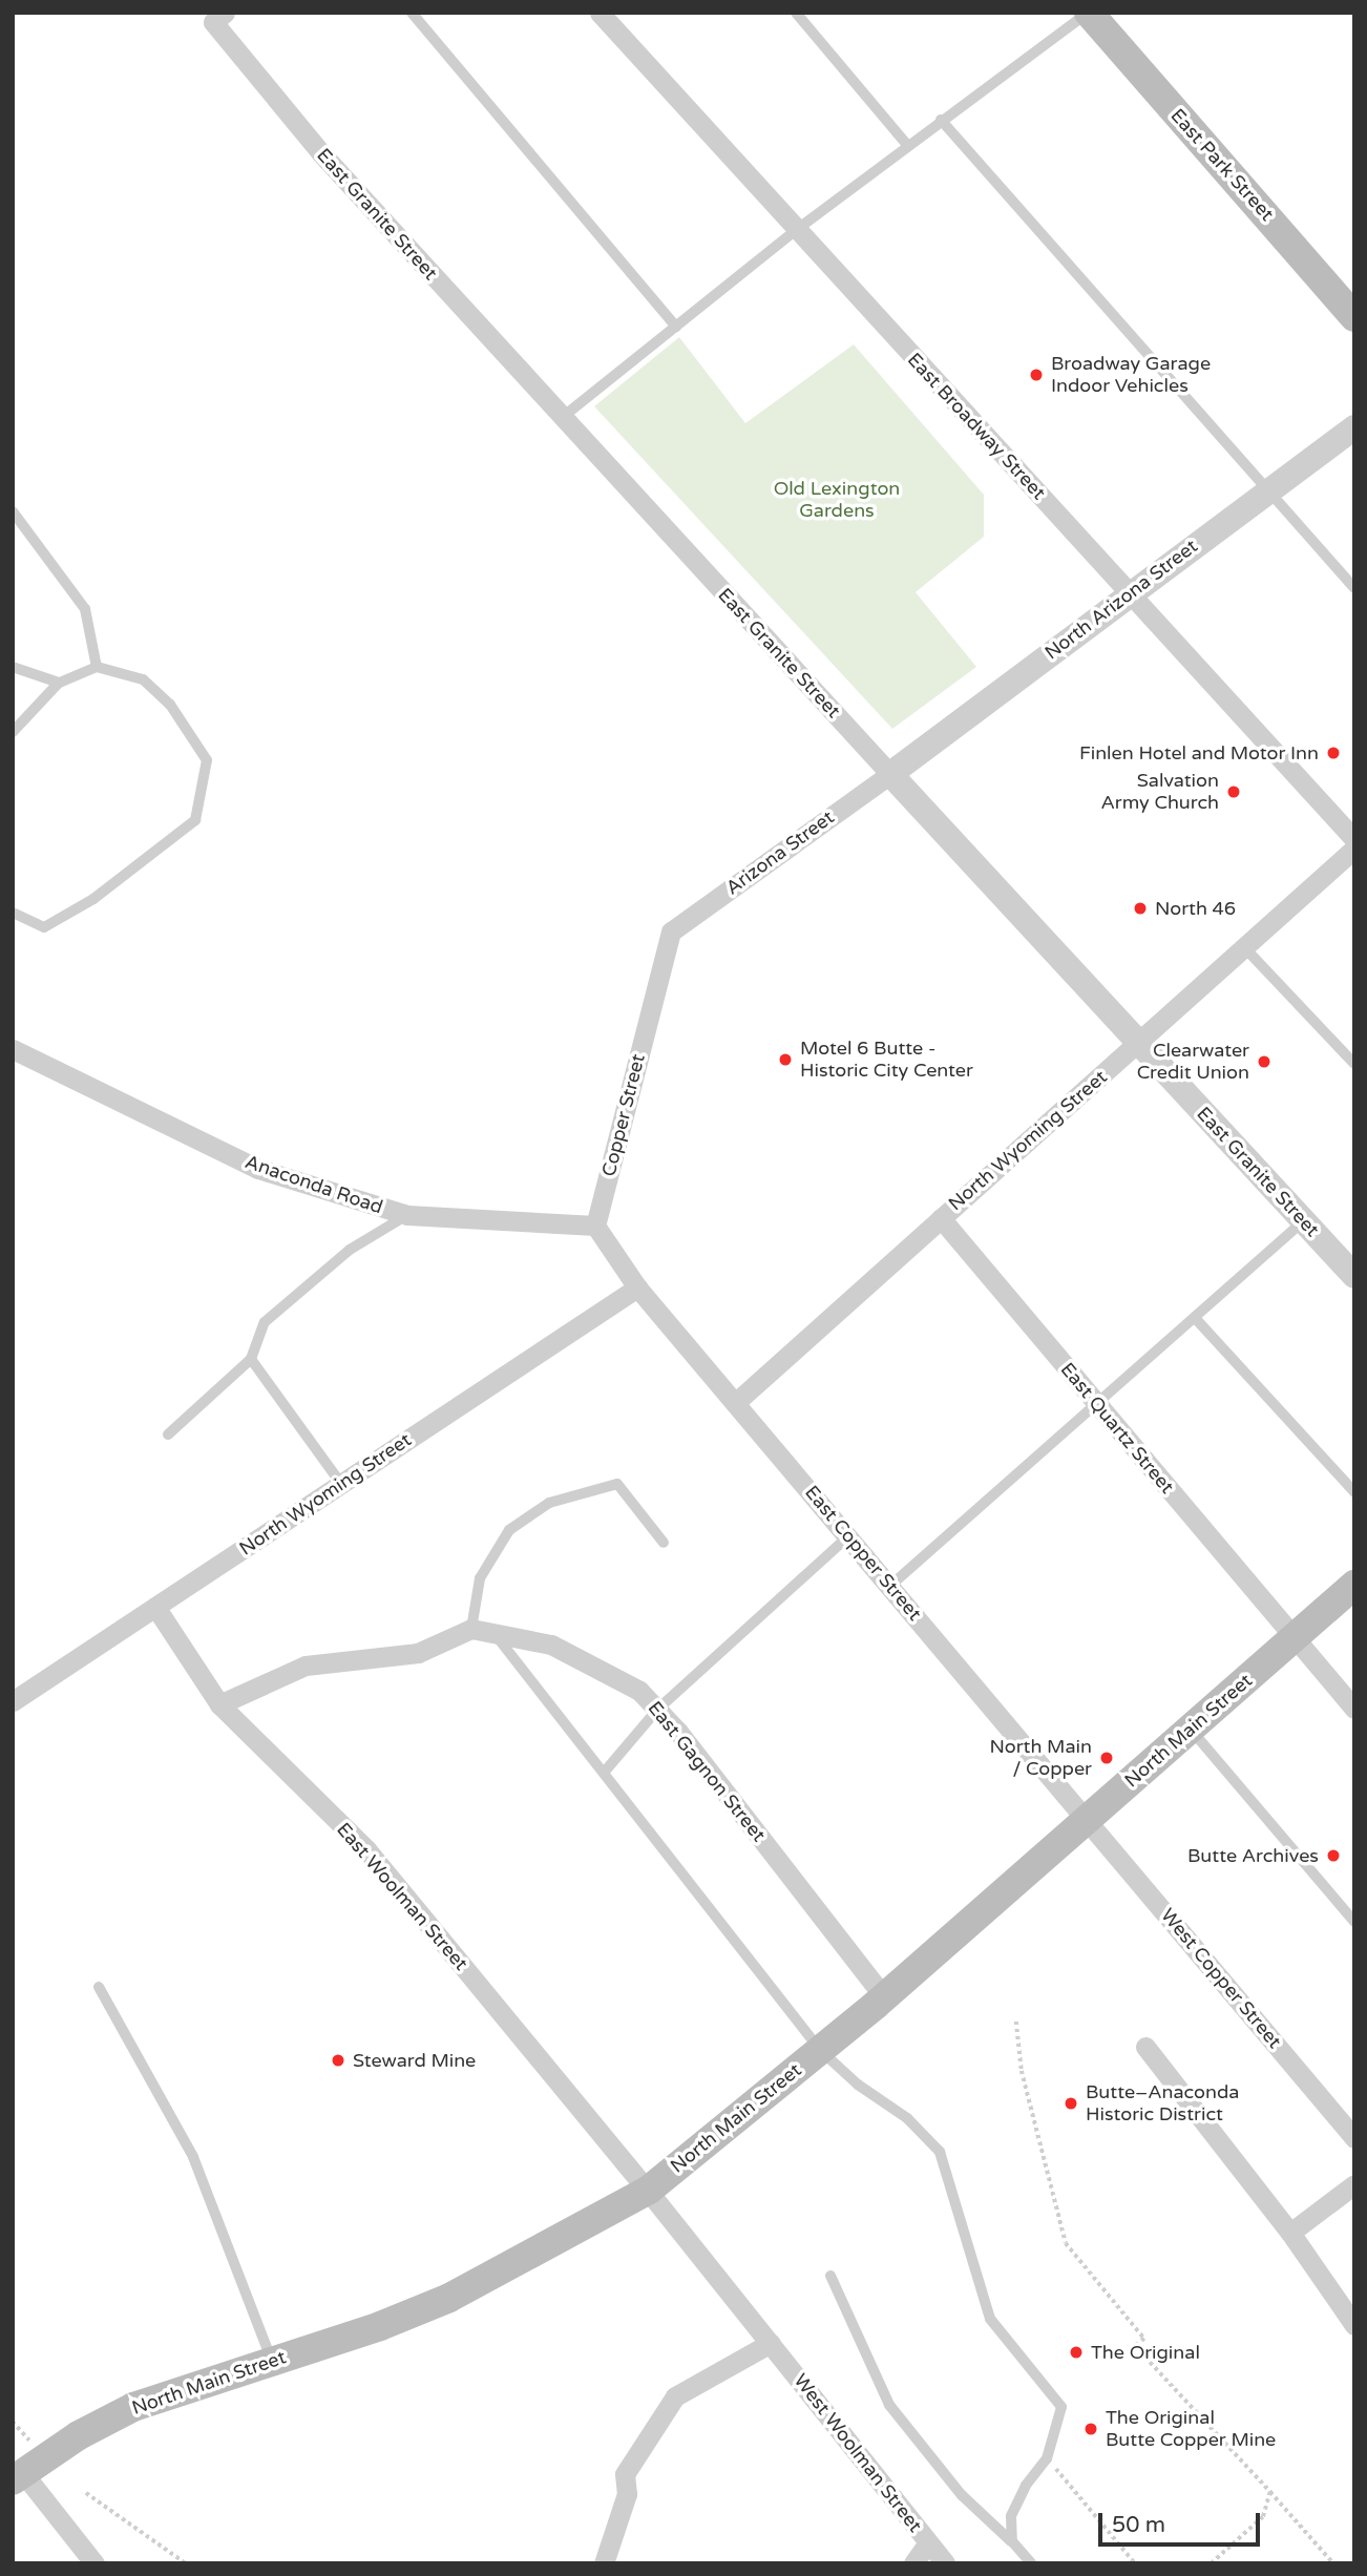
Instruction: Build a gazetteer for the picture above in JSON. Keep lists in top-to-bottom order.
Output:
{
  "streets": {
    "main road": ["East Park Street", "North Main Street"],
    "street": [
      "East Granite Street",
      "East Broadway Street",
      "North Arizona Street",
      "Arizona Street",
      "Copper Street",
      "North Wyoming Street",
      "Anaconda Road",
      "East Quartz Street",
      "East Copper Street",
      "East Gagnon Street",
      "East Woolman Street",
      "West Copper Street",
      "West Woolman Street"
    ]
  },
  "crossings": [
    ["East Granite Street", "North Arizona Street"],
    ["East Granite Street", "Arizona Street"],
    ["East Granite Street", "North Wyoming Street"],
    ["East Broadway Street", "North Arizona Street"],
    ["North Arizona Street", "Arizona Street"],
    ["Arizona Street", "Copper Street"],
    ["Copper Street", "Anaconda Road"],
    ["North Wyoming Street", "East Quartz Street"],
    ["North Wyoming Street", "East Copper Street"],
    ["North Wyoming Street", "East Woolman Street"],
    ["East Quartz Street", "North Main Street"],
    ["East Copper Street", "North Main Street"],
    ["East Copper Street", "West Copper Street"],
    ["North Main Street", "East Gagnon Street"],
    ["North Main Street", "East Woolman Street"],
    ["North Main Street", "West Copper Street"],
    ["North Main Street", "West Woolman Street"],
    ["East Woolman Street", "West Woolman Street"]
  ],
  "parks": ["Old Lexington Gardens"],
  "places": [
    "Broadway Garage Indoor Vehicles",
    "Finlen Hotel and Motor Inn",
    "Salvation Army Church",
    "North 46",
    "Motel 6 Butte - Historic City Center",
    "Clearwater Credit Union",
    "North Main / Copper",
    "Butte Archives",
    "Steward Mine",
    "Butte–Anaconda Historic District",
    "The Original",
    "The Original Butte Copper Mine"
  ],
  "scale_bar": "50 m"
}
